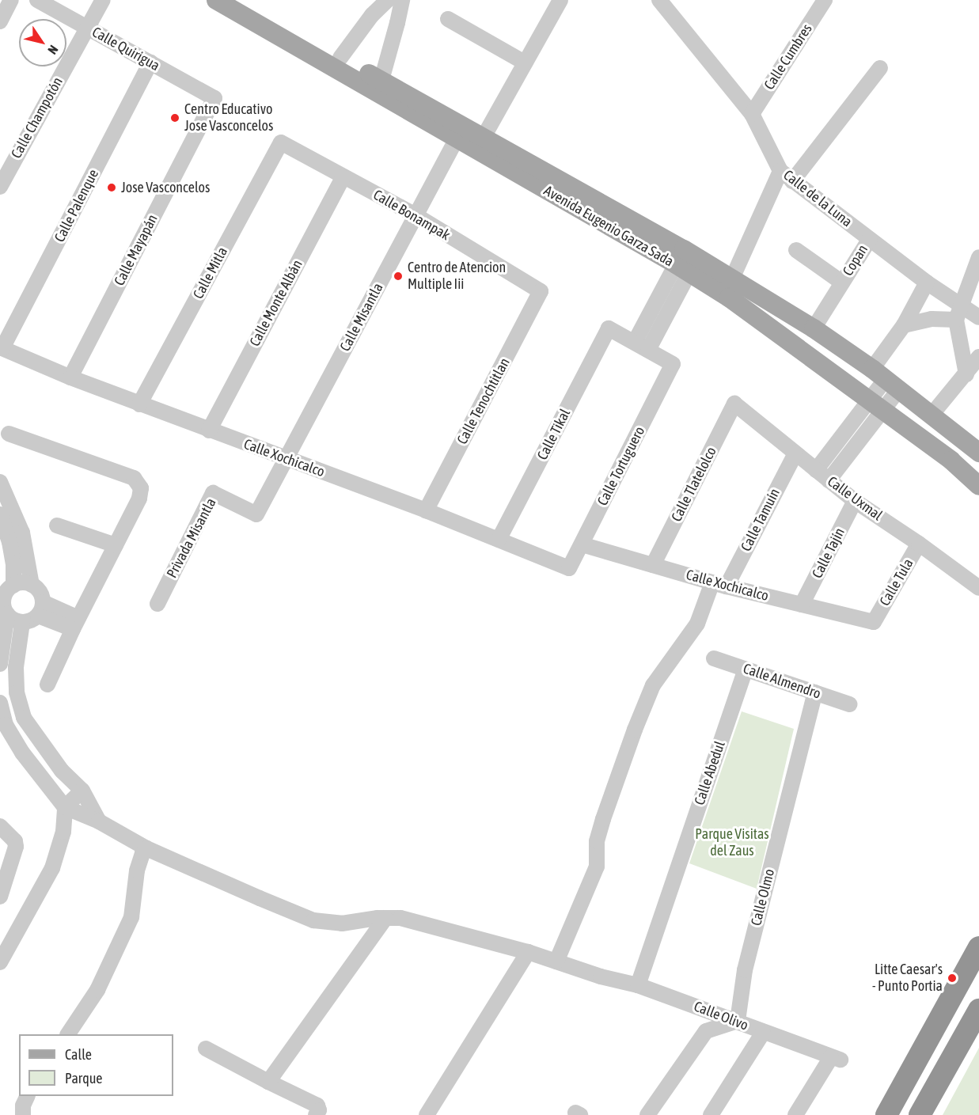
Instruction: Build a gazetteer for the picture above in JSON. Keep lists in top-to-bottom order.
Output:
{
  "streets": {
    "main road": ["Avenida Eugenio Garza Sada"],
    "street": [
      "Calle Quirigua",
      "Calle Cumbres",
      "Calle Champotón",
      "Calle de la Luna",
      "Calle Palenque",
      "Calle Bonampak",
      "Calle Mayapán",
      "Copan",
      "Calle Mitla",
      "Calle Monte Albán",
      "Calle Misantla",
      "Calle Tenochtitlan",
      "Calle Tikal",
      "Calle Xochicalco",
      "Calle Tortuguero",
      "Calle Tlatelolco",
      "Calle Uxmal",
      "Calle Tamuín",
      "Privada Misantla",
      "Calle Tajín",
      "Calle Tula",
      "Calle Almendro",
      "Calle Abedul",
      "Calle Olmo",
      "Calle Olivo"
    ]
  },
  "crossings": [
    ["Calle Quirigua", "Calle Champotón"],
    ["Calle Quirigua", "Calle Palenque"],
    ["Calle Quirigua", "Calle Mayapán"],
    ["Calle Cumbres", "Calle de la Luna"],
    ["Calle de la Luna", "Copan"],
    ["Calle Palenque", "Calle Xochicalco"],
    ["Calle Bonampak", "Calle Mitla"],
    ["Calle Bonampak", "Calle Monte Albán"],
    ["Calle Bonampak", "Calle Misantla"],
    ["Calle Bonampak", "Calle Tenochtitlan"],
    ["Avenida Eugenio Garza Sada", "Copan"],
    ["Avenida Eugenio Garza Sada", "Calle Misantla"],
    ["Calle Mayapán", "Calle Xochicalco"],
    ["Calle Mitla", "Calle Xochicalco"],
    ["Calle Monte Albán", "Calle Xochicalco"],
    ["Calle Misantla", "Calle Xochicalco"],
    ["Calle Misantla", "Privada Misantla"],
    ["Calle Tenochtitlan", "Calle Xochicalco"],
    ["Calle Tikal", "Calle Xochicalco"],
    ["Calle Tikal", "Calle Tortuguero"],
    ["Calle Xochicalco", "Calle Tortuguero"],
    ["Calle Xochicalco", "Calle Tlatelolco"],
    ["Calle Xochicalco", "Calle Tamuín"],
    ["Calle Xochicalco", "Privada Misantla"],
    ["Calle Xochicalco", "Calle Tajín"],
    ["Calle Xochicalco", "Calle Tula"],
    ["Calle Tlatelolco", "Calle Uxmal"],
    ["Calle Uxmal", "Calle Tamuín"],
    ["Calle Uxmal", "Calle Tajín"],
    ["Calle Uxmal", "Calle Tula"],
    ["Calle Tamuín", "Calle Olivo"],
    ["Calle Almendro", "Calle Abedul"],
    ["Calle Almendro", "Calle Olmo"],
    ["Calle Abedul", "Calle Olivo"],
    ["Calle Olmo", "Calle Olivo"]
  ],
  "parks": ["Parque Visitas del Zaus"],
  "places": [
    "Centro Educativo Jose Vasconcelos",
    "Jose Vasconcelos",
    "Centro de Atencion Multiple Iii",
    "Litte Caesar's - Punto Portia"
  ],
  "legend": ["Calle", "Parque"],
  "north": "bottom right"
}
